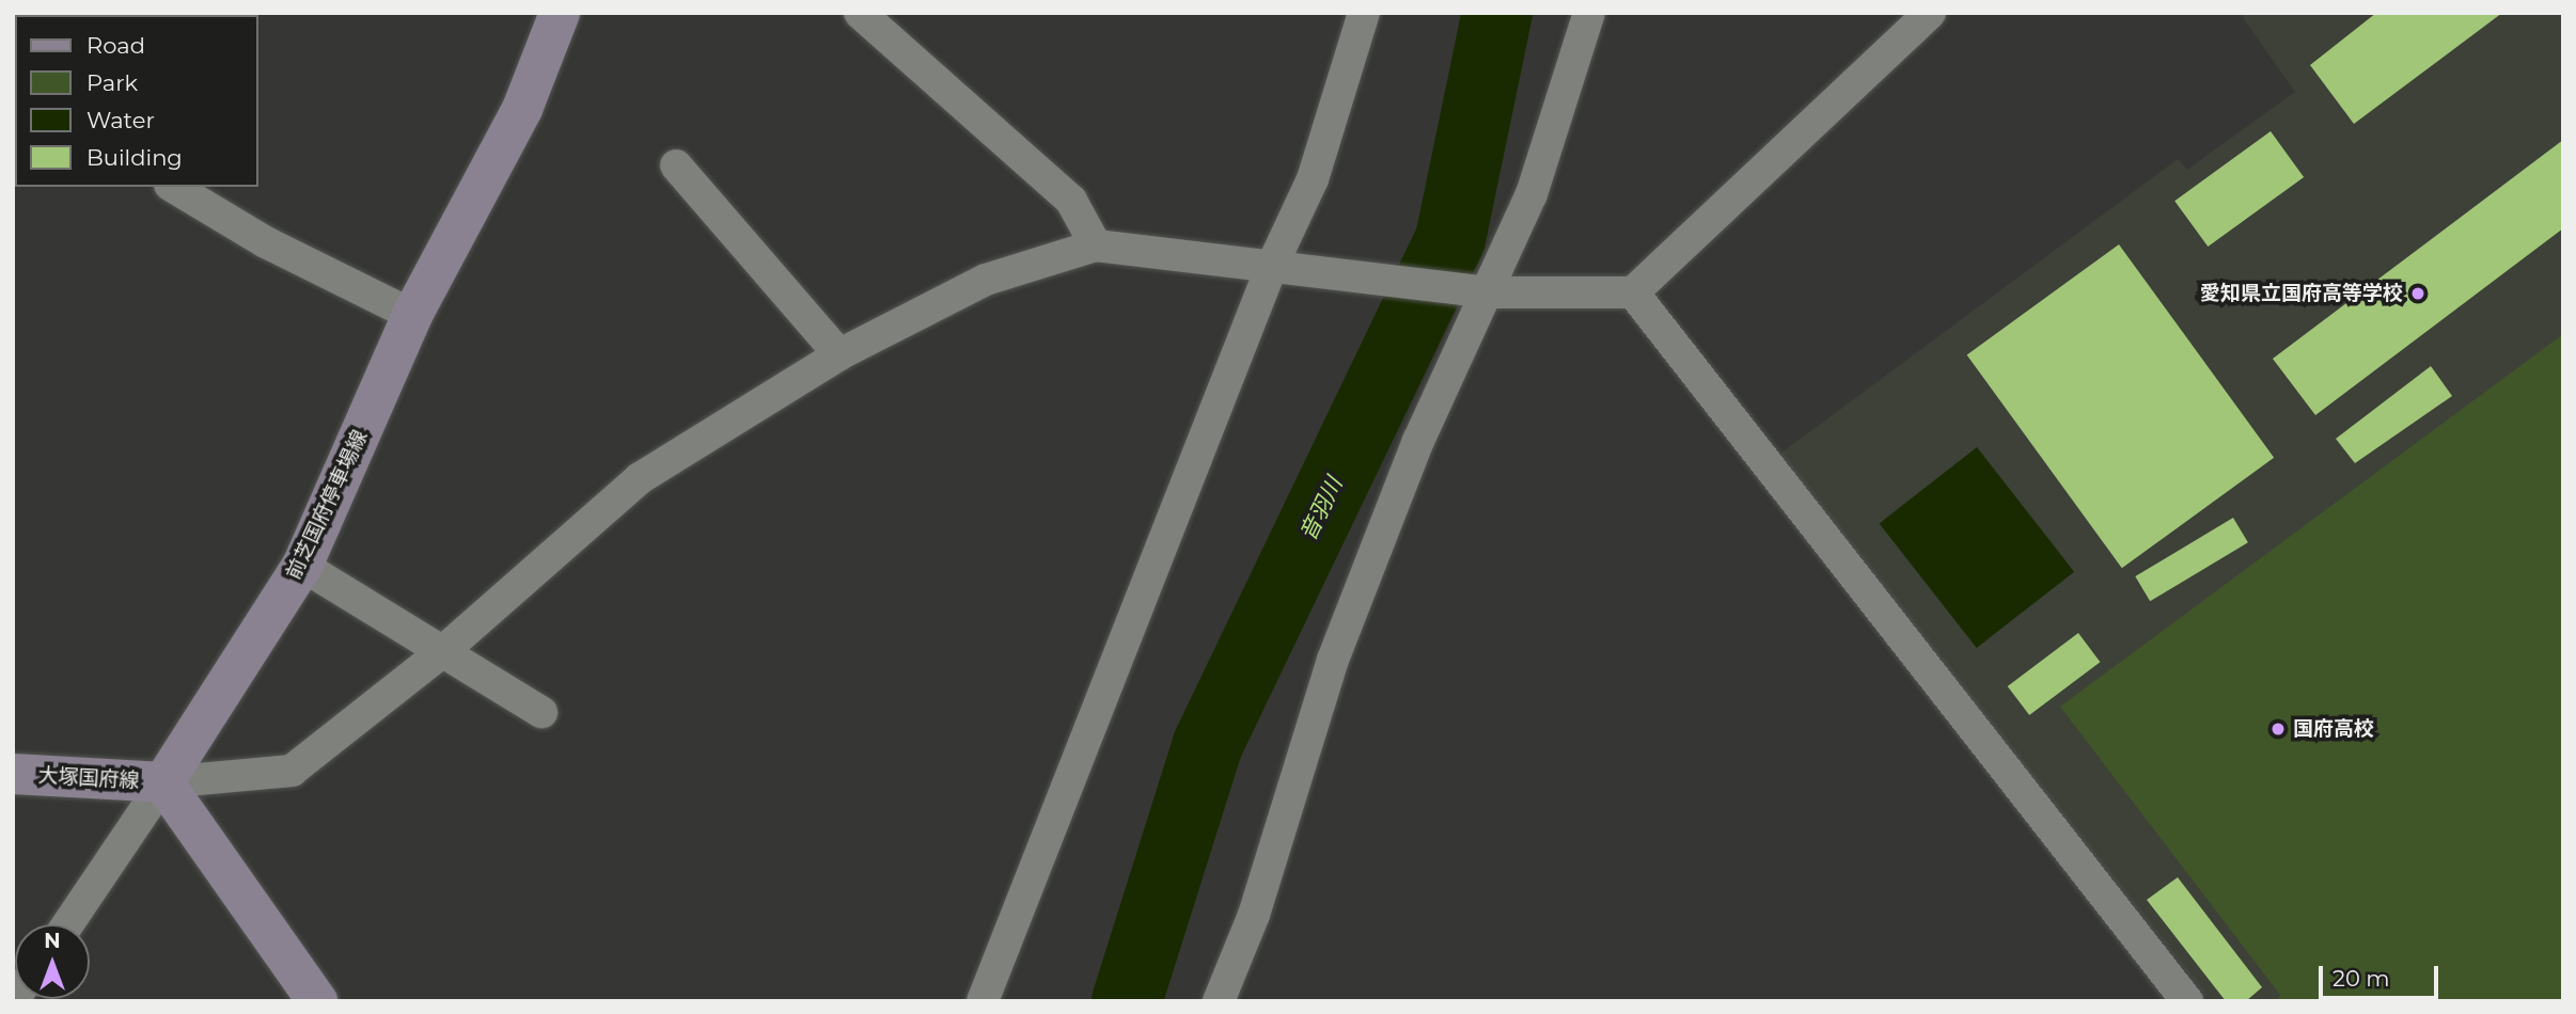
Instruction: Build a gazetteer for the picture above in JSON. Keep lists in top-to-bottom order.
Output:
{
  "streets": {
    "main road": ["前芝国府停車場線", "大塚国府線"]
  },
  "crossings": [
    ["前芝国府停車場線", "大塚国府線"]
  ],
  "water": ["音羽川"],
  "places": ["愛知県立国府高等学校", "国府高校"],
  "legend": [
    "Road",
    "Park",
    "Water",
    "Building"
  ],
  "scale_bar": "20 m",
  "north": "top"
}
